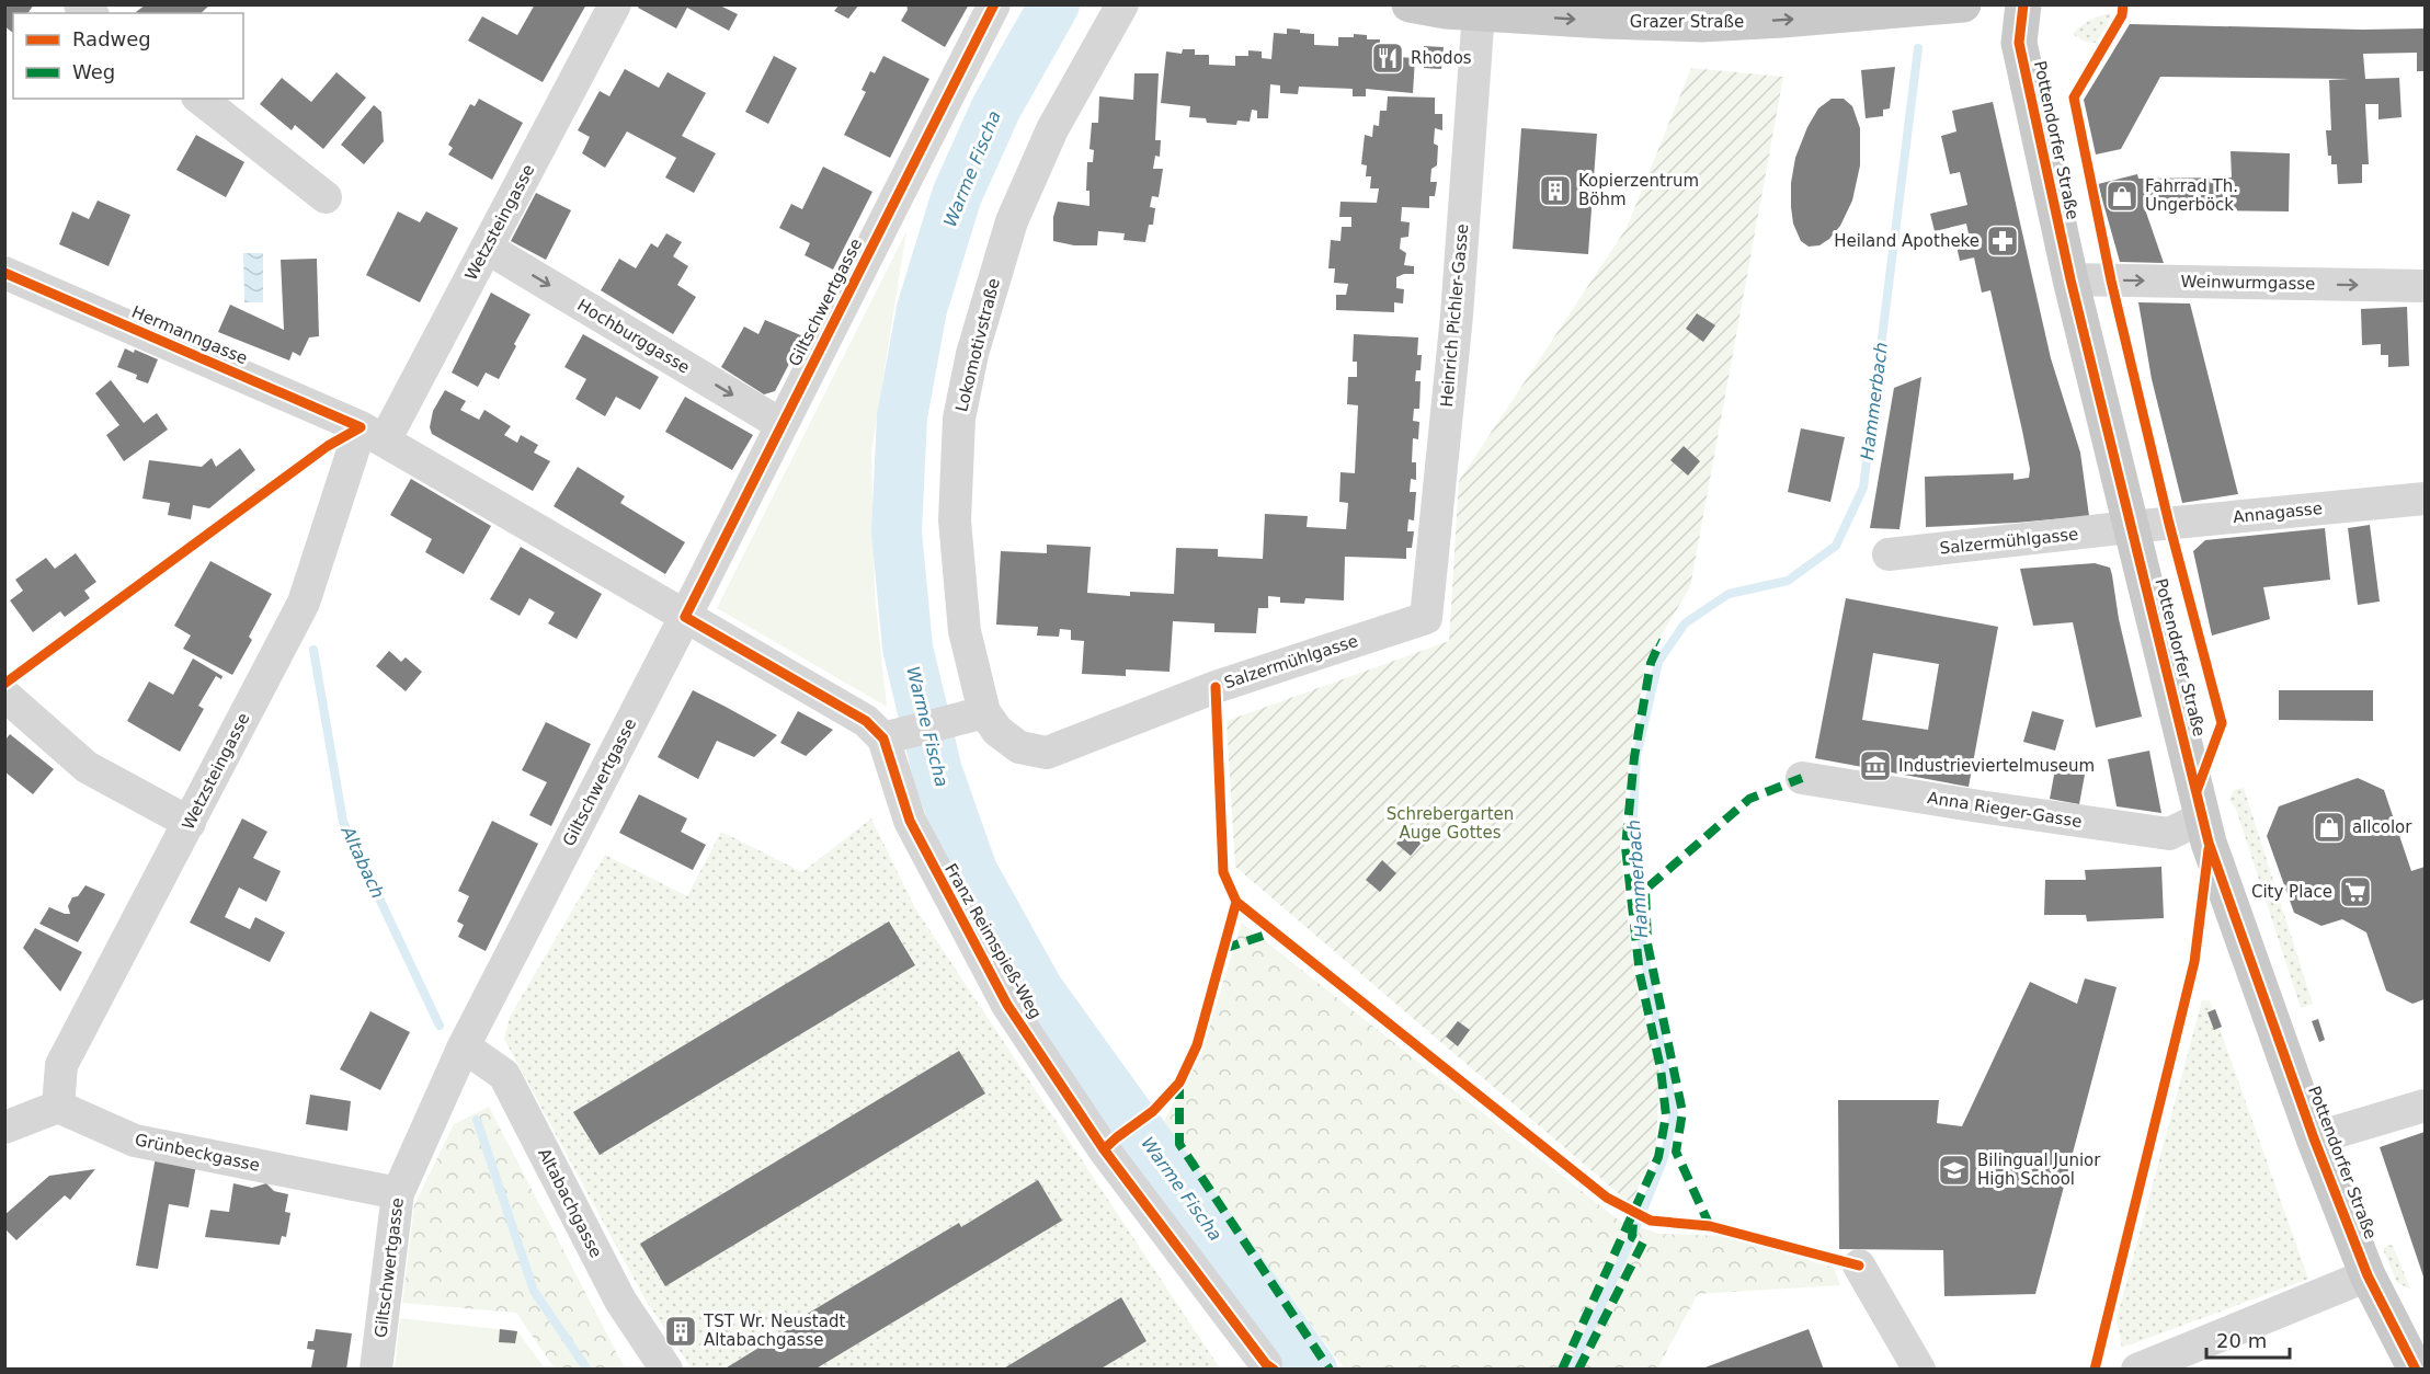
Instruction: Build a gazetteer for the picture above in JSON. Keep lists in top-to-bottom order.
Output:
{
  "streets": {
    "main road": ["Grazer Straße", "Pottendorfer Straße"],
    "street": [
      "Wetzsteingasse",
      "Weinwurmgasse",
      "Giltschwertgasse",
      "Heinrich Pichler-Gasse",
      "Hermanngasse",
      "Hochburggasse",
      "Lokomotivstraße",
      "Annagasse",
      "Salzermühlgasse",
      "Anna Rieger-Gasse",
      "Franz Reimspieß-Weg",
      "Grünbeckgasse",
      "Altabachgasse"
    ]
  },
  "crossings": [
    ["Grazer Straße", "Heinrich Pichler-Gasse"],
    ["Pottendorfer Straße", "Weinwurmgasse"],
    ["Pottendorfer Straße", "Annagasse"],
    ["Pottendorfer Straße", "Salzermühlgasse"],
    ["Pottendorfer Straße", "Anna Rieger-Gasse"],
    ["Wetzsteingasse", "Hermanngasse"],
    ["Wetzsteingasse", "Hochburggasse"],
    ["Wetzsteingasse", "Grünbeckgasse"],
    ["Giltschwertgasse", "Hermanngasse"],
    ["Giltschwertgasse", "Hochburggasse"],
    ["Giltschwertgasse", "Grünbeckgasse"],
    ["Giltschwertgasse", "Altabachgasse"],
    ["Heinrich Pichler-Gasse", "Salzermühlgasse"],
    ["Lokomotivstraße", "Salzermühlgasse"],
    ["Annagasse", "Salzermühlgasse"]
  ],
  "one_way": ["Grazer Straße", "Weinwurmgasse", "Hochburggasse"],
  "water": ["Warme Fischa", "Hammerbach", "Altabach"],
  "parks": ["Schrebergarten Auge Gottes"],
  "places": {
    "restaurant": ["Rhodos"],
    "building": ["Kopierzentrum Böhm", "TST Wr. Neustadt Altabachgasse"],
    "shop": ["Fahrrad Th. Ungerböck", "allcolor"],
    "pharmacy": ["Heiland Apotheke"],
    "museum": ["Industrieviertelmuseum"],
    "supermarket": ["City Place"],
    "school or university": ["Bilingual Junior High School"]
  },
  "legend": ["Radweg", "Weg"],
  "scale_bar": "20 m"
}
